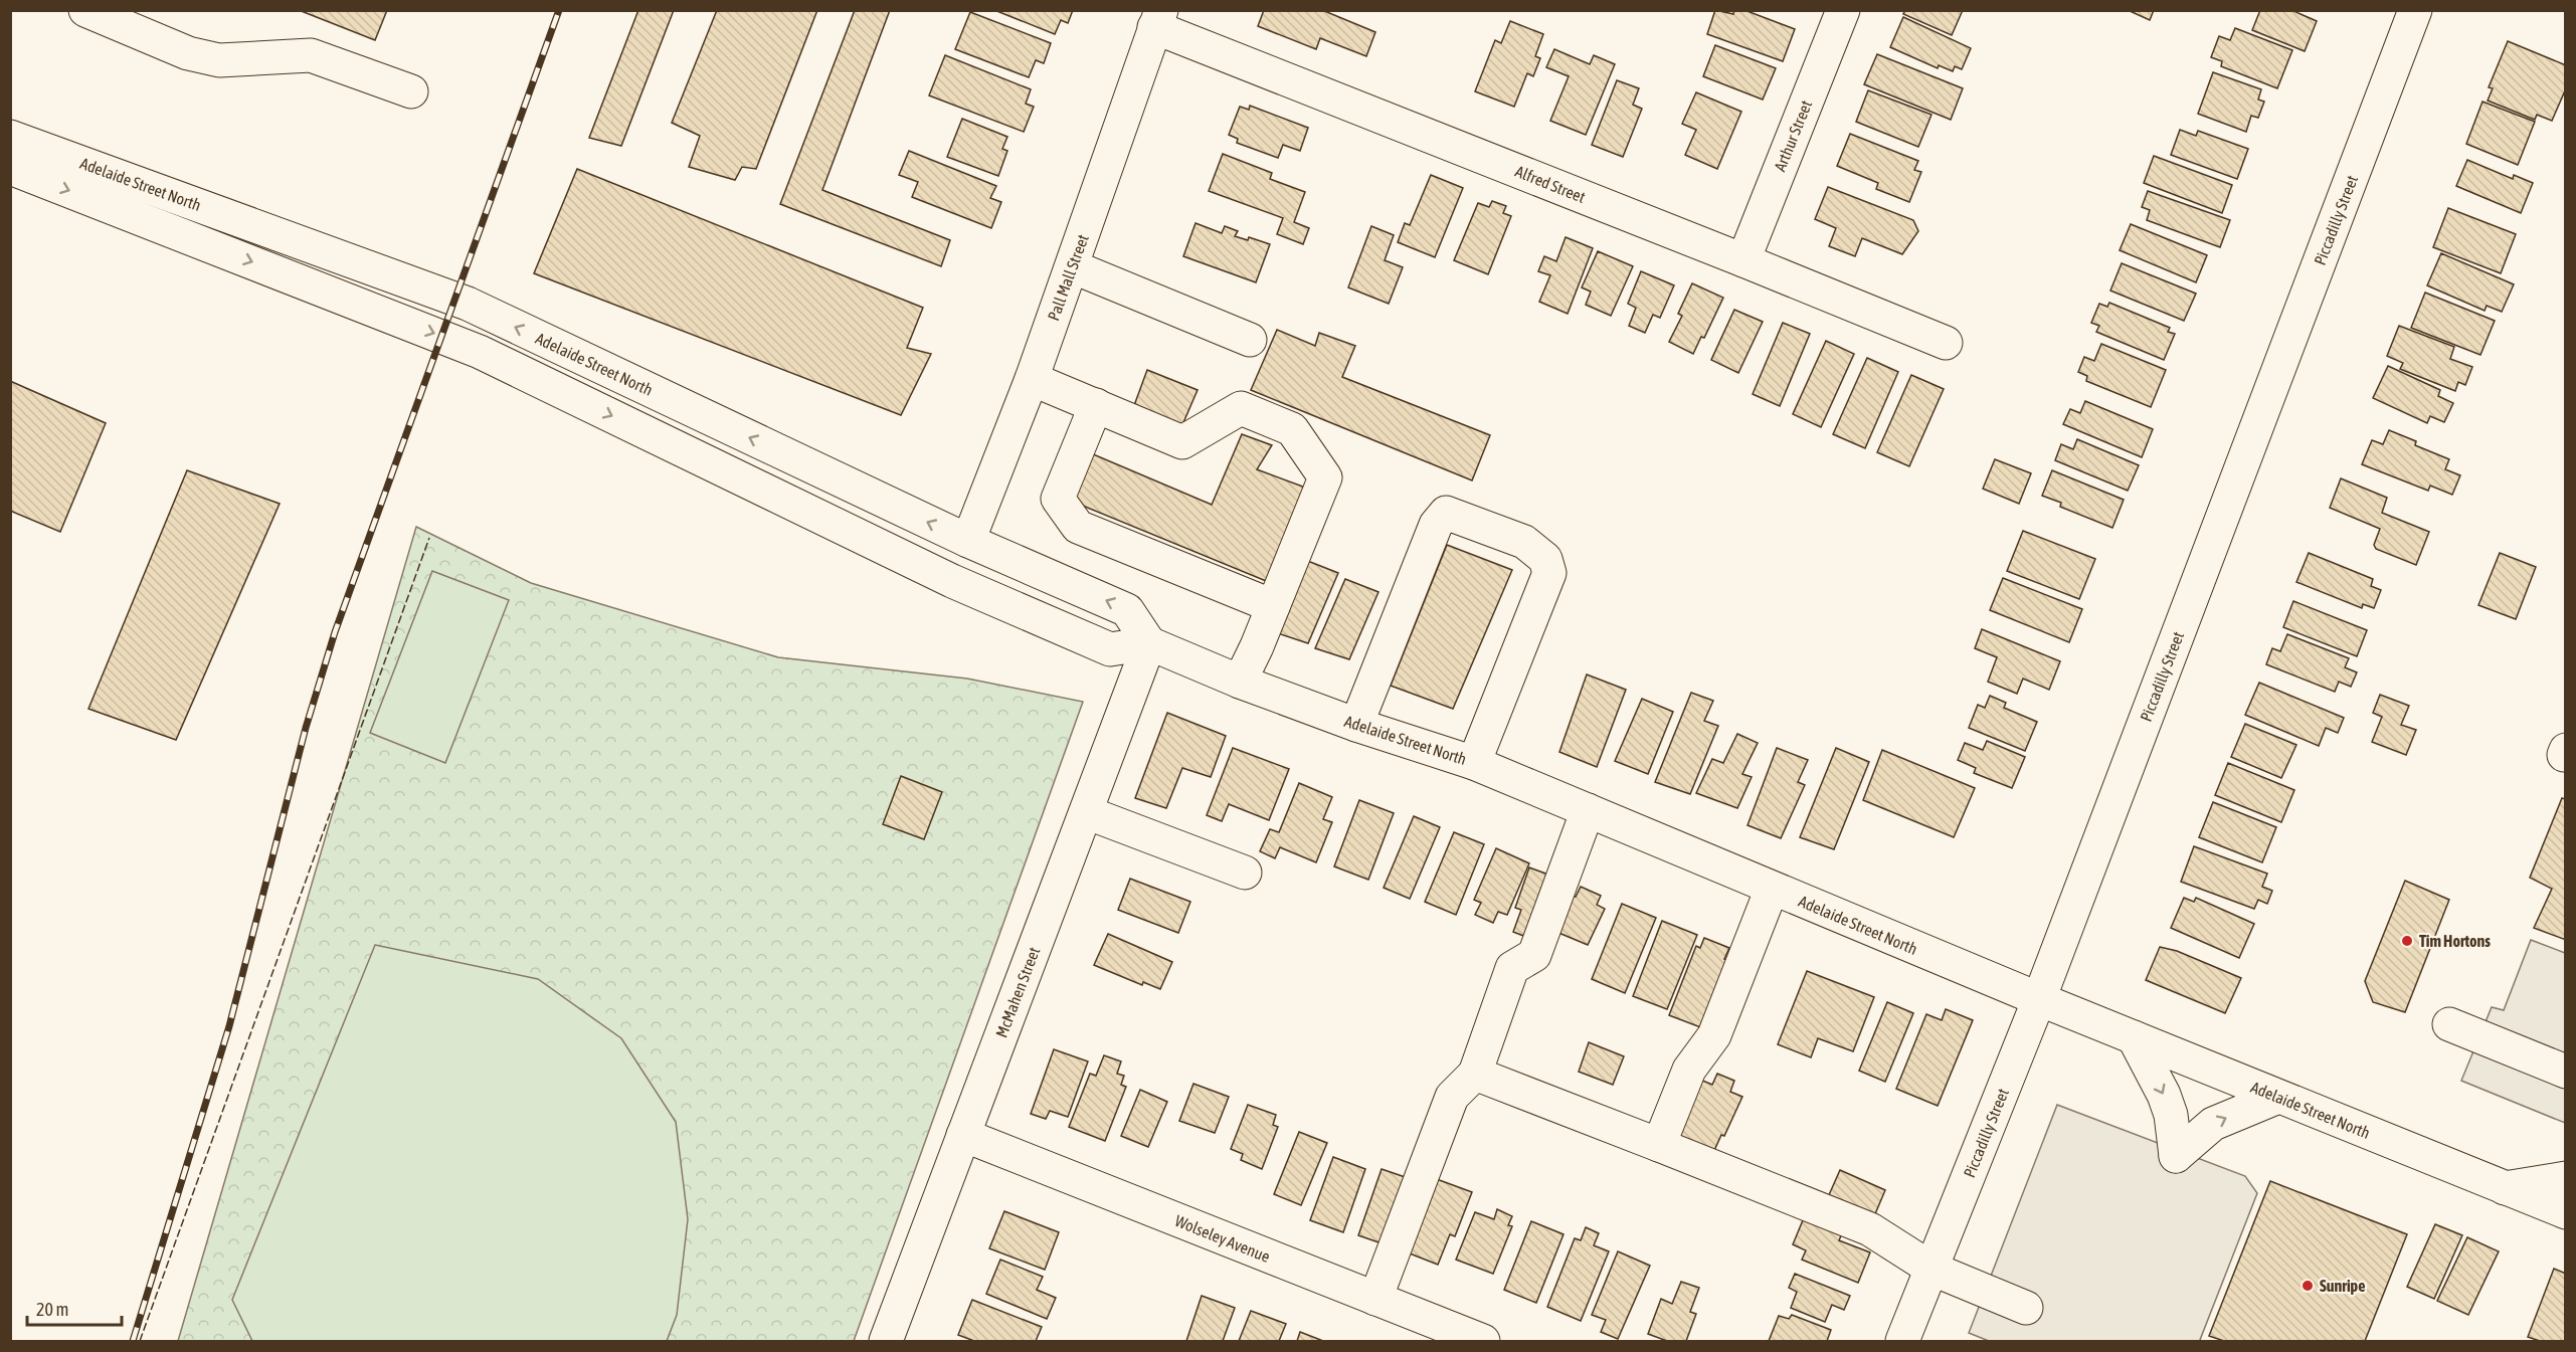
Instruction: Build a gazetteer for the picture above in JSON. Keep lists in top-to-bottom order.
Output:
{
  "streets": {
    "street": [
      "Arthur Street",
      "Adelaide Street North",
      "Alfred Street",
      "Piccadilly Street",
      "Pall Mall Street",
      "McMahen Street",
      "Wolseley Avenue"
    ]
  },
  "crossings": [
    ["Arthur Street", "Alfred Street"],
    ["Adelaide Street North", "Piccadilly Street"],
    ["Adelaide Street North", "Pall Mall Street"],
    ["Adelaide Street North", "McMahen Street"],
    ["Alfred Street", "Pall Mall Street"],
    ["McMahen Street", "Wolseley Avenue"]
  ],
  "places": ["Tim Hortons", "Sunripe"],
  "scale_bar": "20 m"
}
